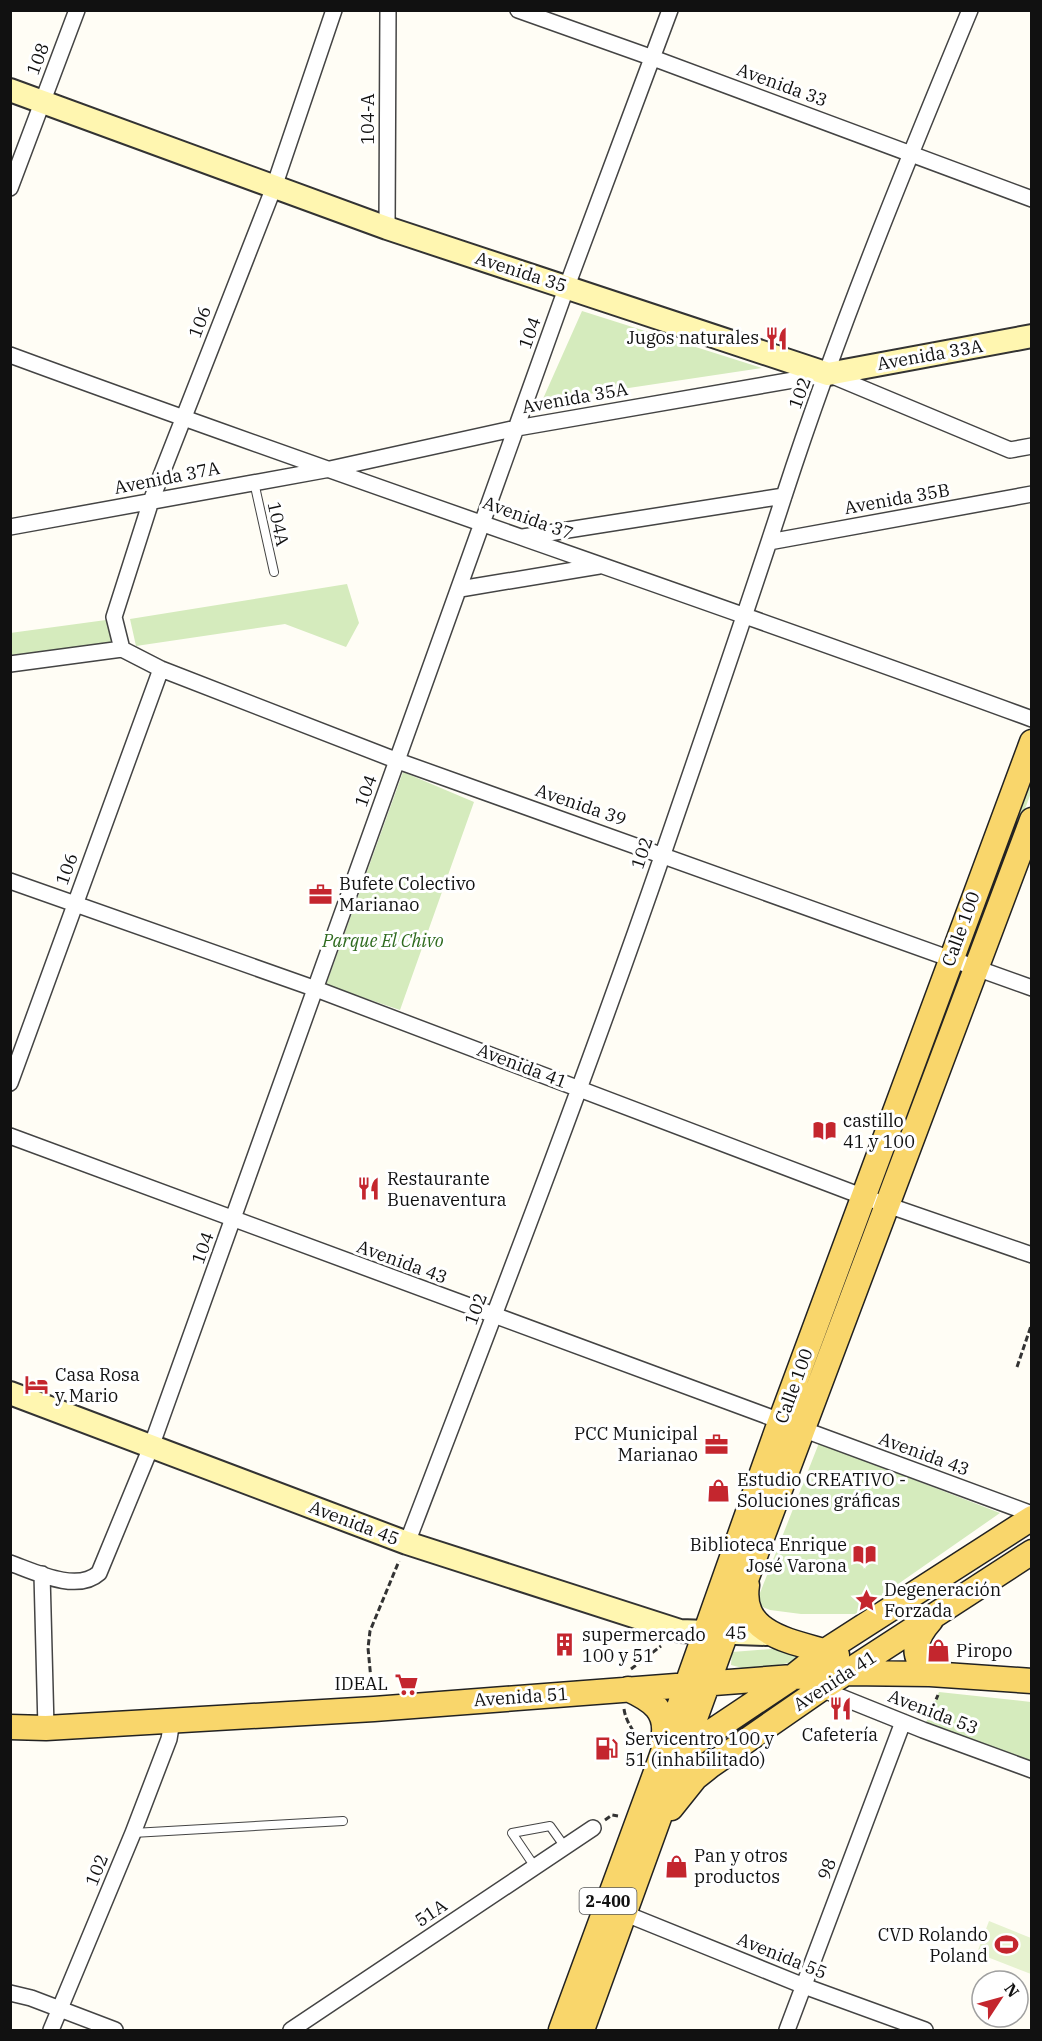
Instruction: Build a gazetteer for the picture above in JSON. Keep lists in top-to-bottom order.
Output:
{
  "streets": {
    "main road": [
      "Calle 100",
      "Avenida 41",
      "Avenida 51",
      "2-400"
    ],
    "street": [
      "108",
      "Avenida 33",
      "104-A",
      "Avenida 35",
      "106",
      "104",
      "Avenida 33A",
      "102",
      "Avenida 35A",
      "Avenida 37A",
      "Avenida 35B",
      "Avenida 37",
      "Avenida 39",
      "Avenida 43",
      "Avenida 45",
      "45",
      "Avenida 53",
      "98",
      "51A",
      "Avenida 55"
    ],
    "lane": ["104A"]
  },
  "crossings": [
    ["108", "Avenida 35"],
    ["Avenida 33", "104"],
    ["Avenida 33", "102"],
    ["104-A", "Avenida 35"],
    ["Avenida 35", "106"],
    ["Avenida 35", "104"],
    ["Avenida 35", "Avenida 33A"],
    ["Avenida 35", "102"],
    ["Avenida 35", "Avenida 35A"],
    ["106", "Avenida 37A"],
    ["106", "Avenida 37"],
    ["106", "Avenida 39"],
    ["106", "Avenida 41"],
    ["104", "Avenida 35A"],
    ["104", "Avenida 37"],
    ["104", "Avenida 39"],
    ["104", "Avenida 41"],
    ["104", "Avenida 43"],
    ["104", "Avenida 45"],
    ["Avenida 33A", "102"],
    ["Avenida 33A", "Avenida 35A"],
    ["102", "Avenida 35A"],
    ["102", "Avenida 35B"],
    ["102", "Avenida 37"],
    ["102", "Avenida 39"],
    ["102", "Avenida 41"],
    ["102", "Avenida 43"],
    ["102", "Avenida 45"],
    ["102", "Avenida 51"],
    ["Avenida 35A", "Avenida 37A"],
    ["Avenida 35A", "Avenida 37"],
    ["Avenida 37A", "Avenida 37"],
    ["Avenida 37A", "104A"],
    ["Avenida 39", "Calle 100"],
    ["Calle 100", "Avenida 41"],
    ["Calle 100", "Avenida 43"],
    ["Calle 100", "Avenida 45"],
    ["Calle 100", "45"],
    ["Calle 100", "Avenida 51"],
    ["Calle 100", "Avenida 55"],
    ["Avenida 41", "Avenida 43"],
    ["Avenida 41", "Avenida 51"],
    ["Avenida 41", "Avenida 53"],
    ["Avenida 45", "45"],
    ["Avenida 51", "Avenida 53"],
    ["Avenida 53", "98"],
    ["98", "Avenida 55"]
  ],
  "parks": ["Parque El Chivo"],
  "places": {
    "restaurant": ["Jugos naturales", "Restaurante Buenaventura", "Cafetería"],
    "office": ["Bufete Colectivo Marianao", "PCC Municipal Marianao"],
    "library": ["castillo 41 y 100", "Biblioteca Enrique José Varona"],
    "hotel": ["Casa Rosa y Mario"],
    "shop": ["Estudio CREATIVO - Soluciones gráficas", "Piropo", "Pan y otros productos"],
    "place": ["Degeneración Forzada"],
    "building": ["supermercado 100 y 51"],
    "supermarket": ["IDEAL"],
    "fuel station": ["Servicentro 100 y 51 (inhabilitado)"],
    "sports": ["CVD Rolando Poland"]
  },
  "north": "top right"
}
